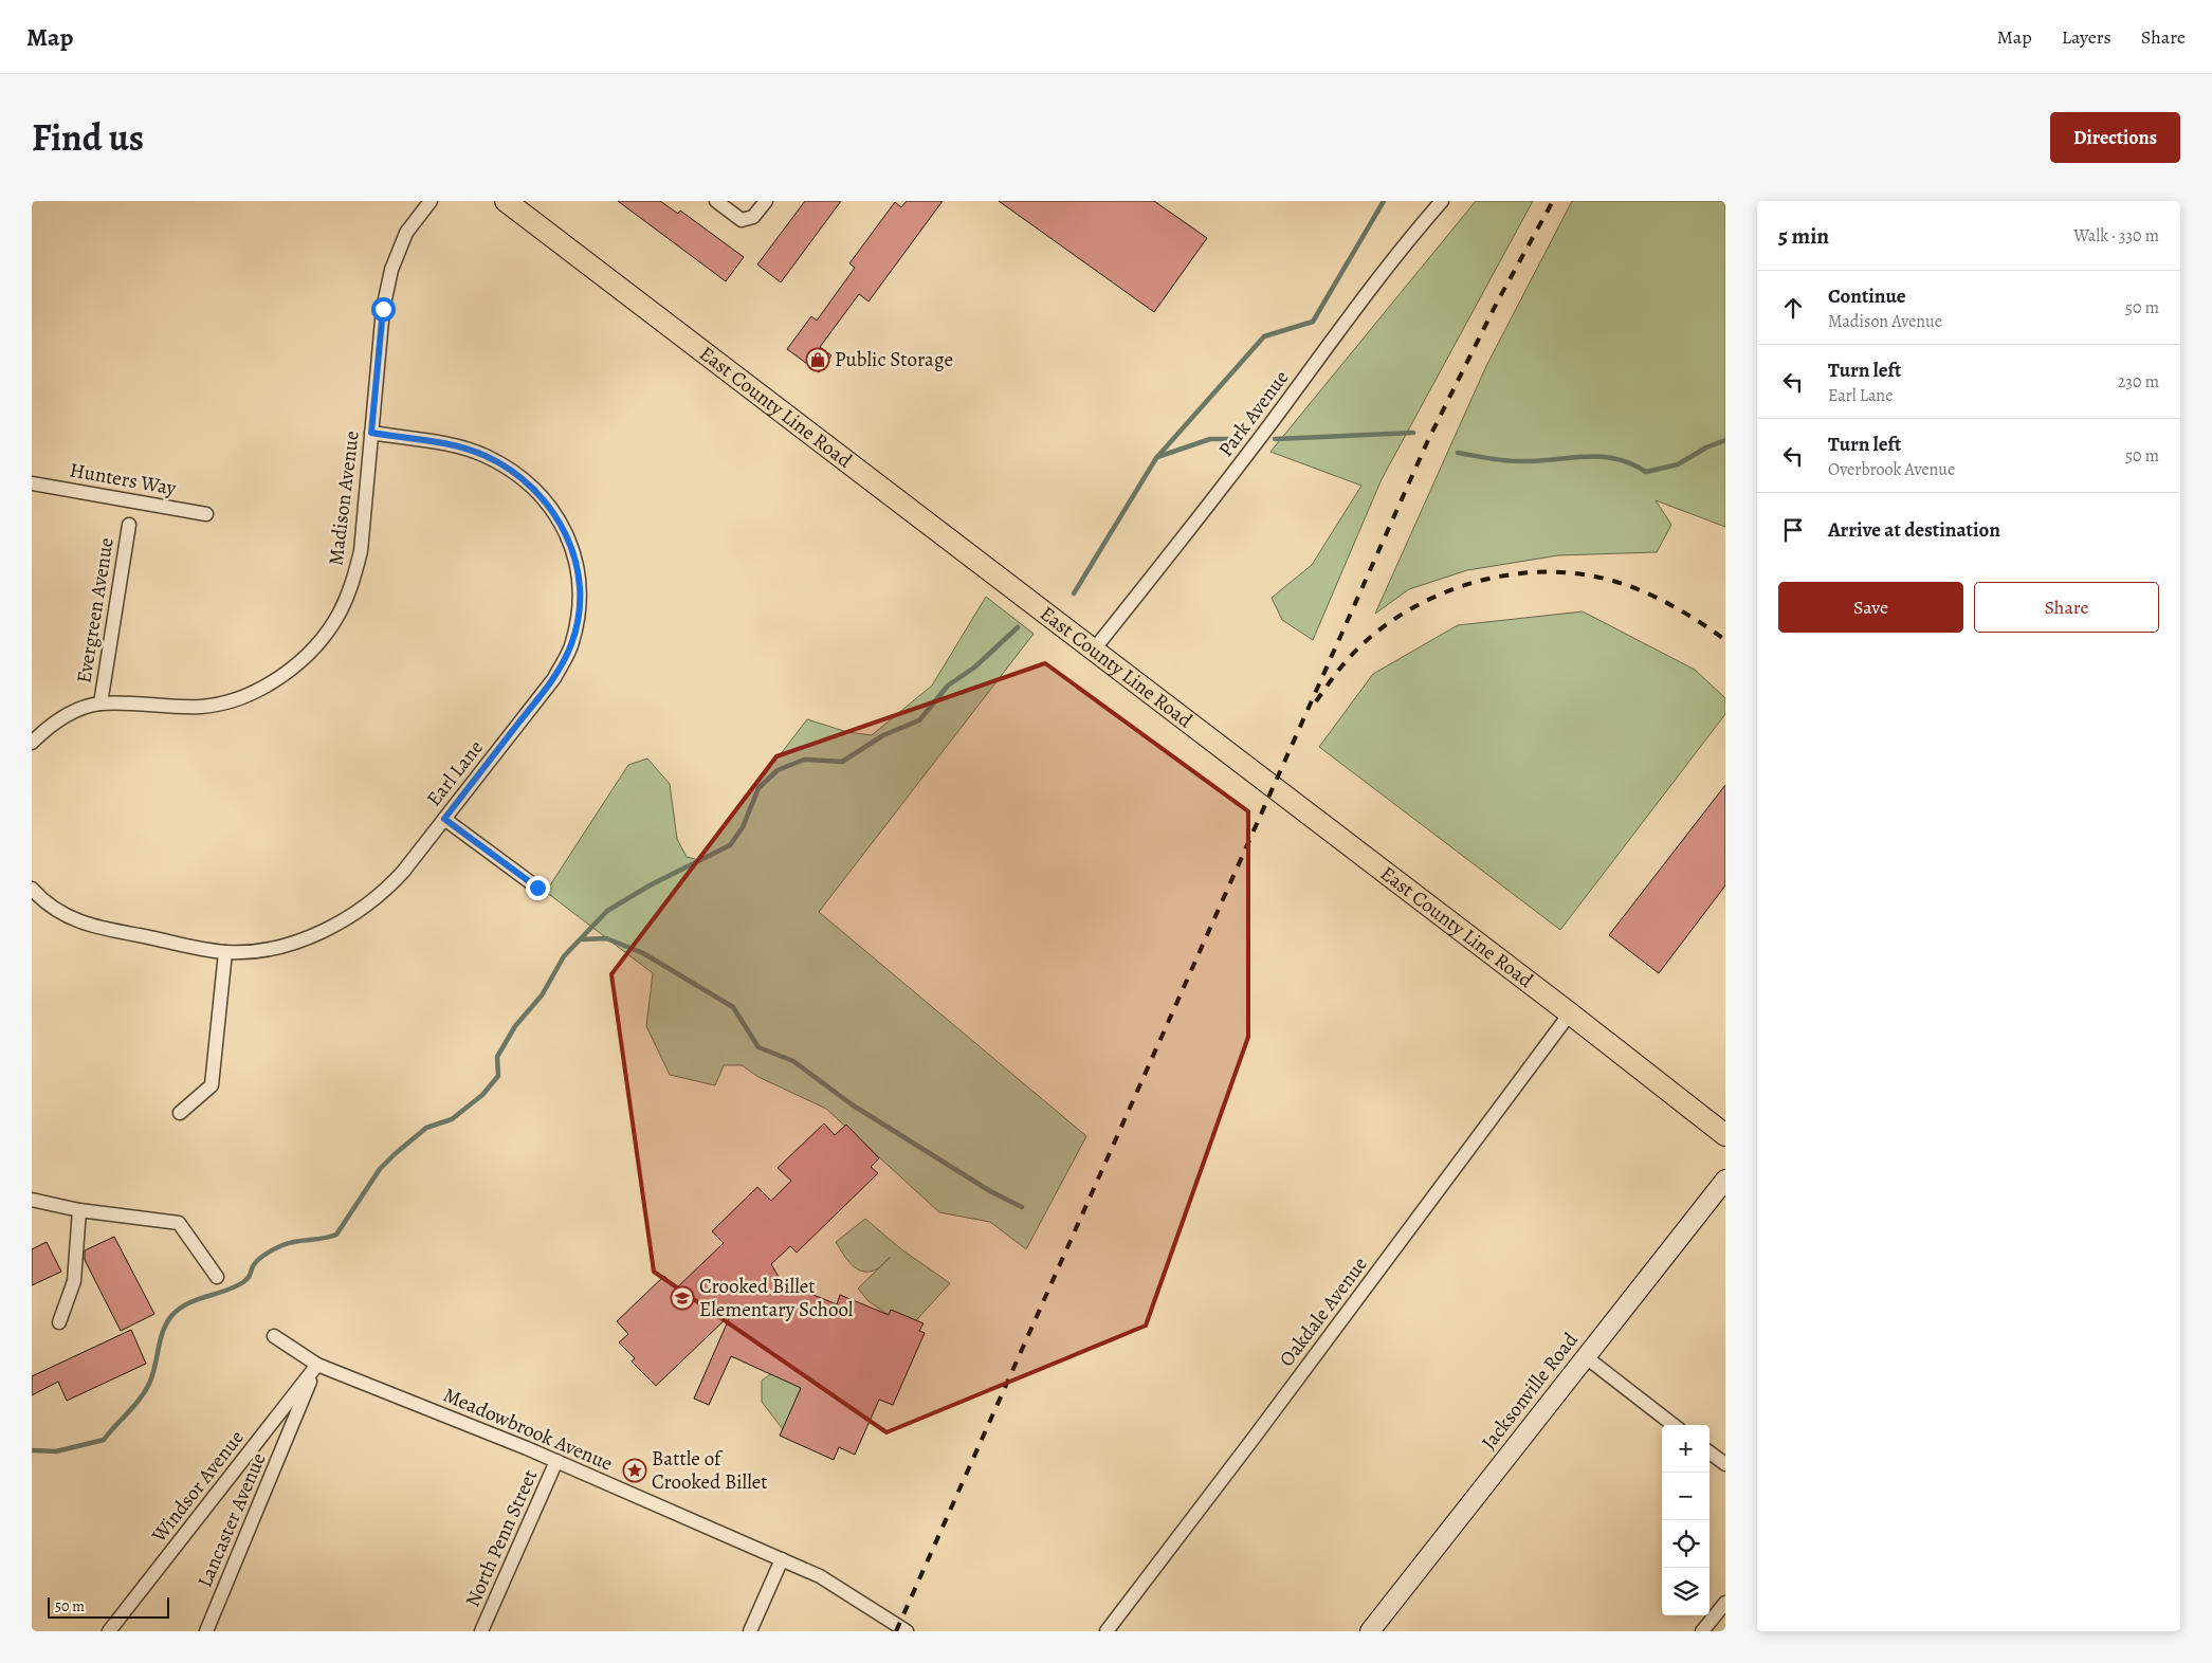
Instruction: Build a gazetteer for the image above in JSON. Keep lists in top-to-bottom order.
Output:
{
  "streets": {
    "main road": ["East County Line Road", "Jacksonville Road"],
    "street": [
      "Park Avenue",
      "Hunters Way",
      "Madison Avenue",
      "Evergreen Avenue",
      "Earl Lane",
      "Oakdale Avenue",
      "Meadowbrook Avenue",
      "Windsor Avenue",
      "Lancaster Avenue",
      "North Penn Street"
    ]
  },
  "crossings": [
    ["East County Line Road", "Park Avenue"],
    ["East County Line Road", "Oakdale Avenue"],
    ["Madison Avenue", "Evergreen Avenue"],
    ["Madison Avenue", "Earl Lane"],
    ["Meadowbrook Avenue", "Windsor Avenue"],
    ["Meadowbrook Avenue", "Lancaster Avenue"],
    ["Meadowbrook Avenue", "North Penn Street"],
    ["Windsor Avenue", "Lancaster Avenue"]
  ],
  "places": {
    "shop": ["Public Storage"],
    "school or university": ["Crooked Billet Elementary School"],
    "place": ["Battle of Crooked Billet"]
  },
  "scale_bar": "50 m",
  "page": {
    "header": "Map",
    "nav": ["Map", "Layers", "Share"],
    "title": "Find us",
    "buttons": [
      "Directions",
      ["Save", "Share"]
    ],
    "heading": ["5 min", "Walk · 330 m"],
    "list": [
      ["Continue", "Madison Avenue", "50 m"],
      ["Turn left", "Earl Lane", "230 m"],
      ["Turn left", "Overbrook Avenue", "50 m"],
      "Arrive at destination"
    ],
    "map_buttons": ["+", "−"],
    "scale": "50 m"
  }
}
